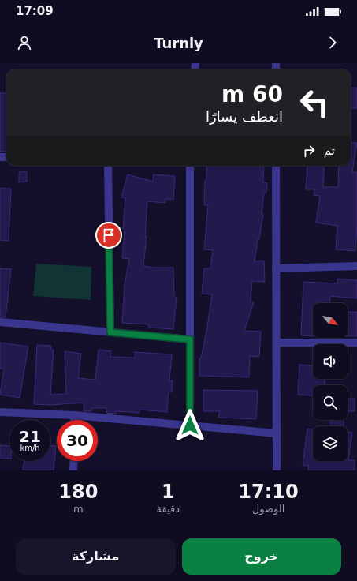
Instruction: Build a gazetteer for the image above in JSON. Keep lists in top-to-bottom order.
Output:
{
  "north": "bottom right",
  "page": {
    "status": "17:09",
    "header": "Turnly",
    "turn": ["60 m", "انعطف يسارًا"],
    "then": "ثم",
    "speed": "21 km/h",
    "limit": "30",
    "eta": [
      "17:10",
      "الوصول",
      "1",
      "دقيقة",
      "180",
      "m"
    ],
    "buttons": ["خروج", "مشاركة"]
  }
}
